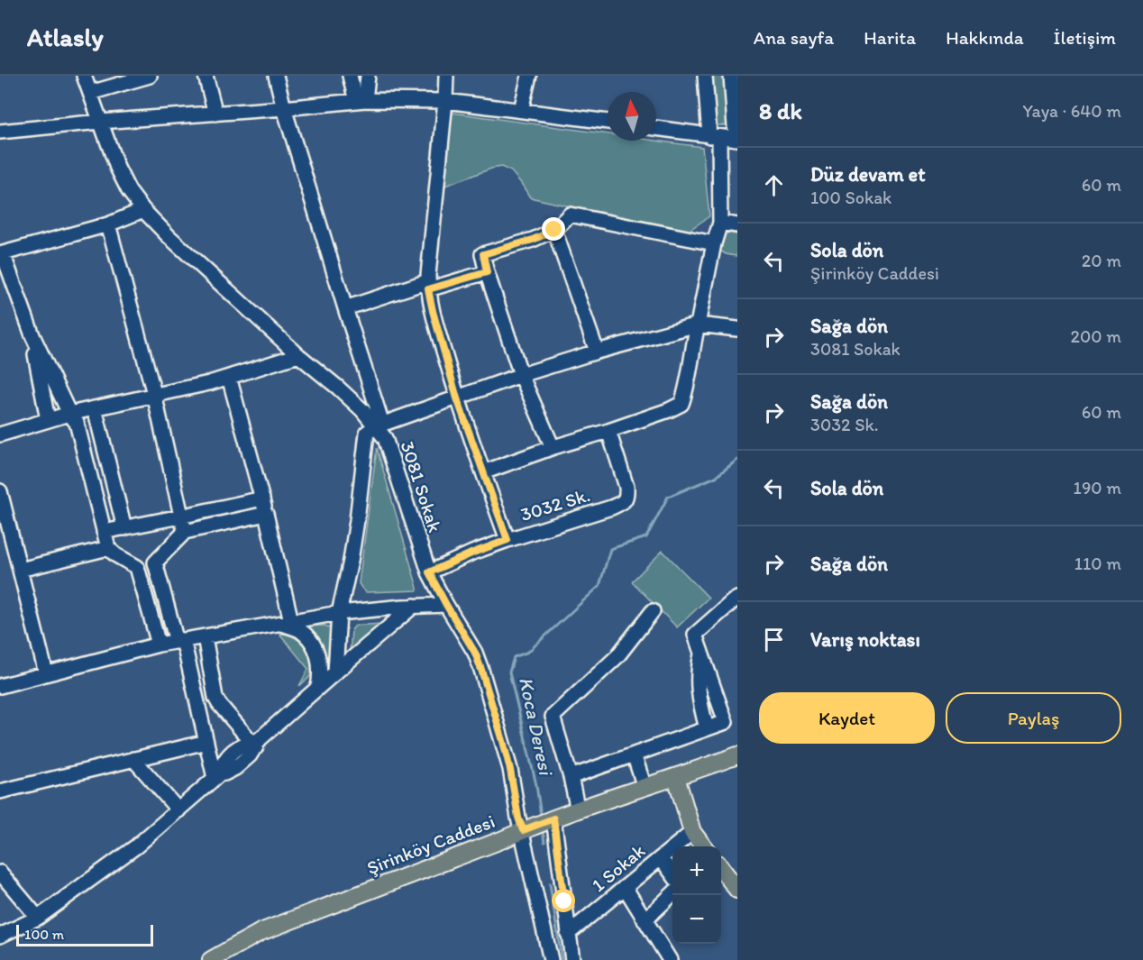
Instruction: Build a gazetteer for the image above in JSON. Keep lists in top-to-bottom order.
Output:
{
  "streets": {
    "main road": ["Şirinköy Caddesi"],
    "street": ["3081 Sokak", "3032 Sk.", "1 Sokak"]
  },
  "crossings": [
    ["3081 Sokak", "3032 Sk."],
    ["3081 Sokak", "Şirinköy Caddesi"]
  ],
  "water": ["Koca Deresi"],
  "scale_bar": "100 m",
  "north": "top",
  "page": {
    "header": "Atlasly",
    "nav": [
      "Ana sayfa",
      "Harita",
      "Hakkında",
      "İletişim"
    ],
    "heading": ["8 dk", "Yaya · 640 m"],
    "list": [
      ["Düz devam et", "100 Sokak", "60 m"],
      ["Sola dön", "Şirinköy Caddesi", "20 m"],
      ["Sağa dön", "3081 Sokak", "200 m"],
      ["Sağa dön", "3032 Sk.", "60 m"],
      ["Sola dön", "190 m"],
      ["Sağa dön", "110 m"],
      "Varış noktası"
    ],
    "buttons": ["Kaydet", "Paylaş"],
    "map_buttons": ["+", "−"],
    "scale": "100 m"
  }
}
